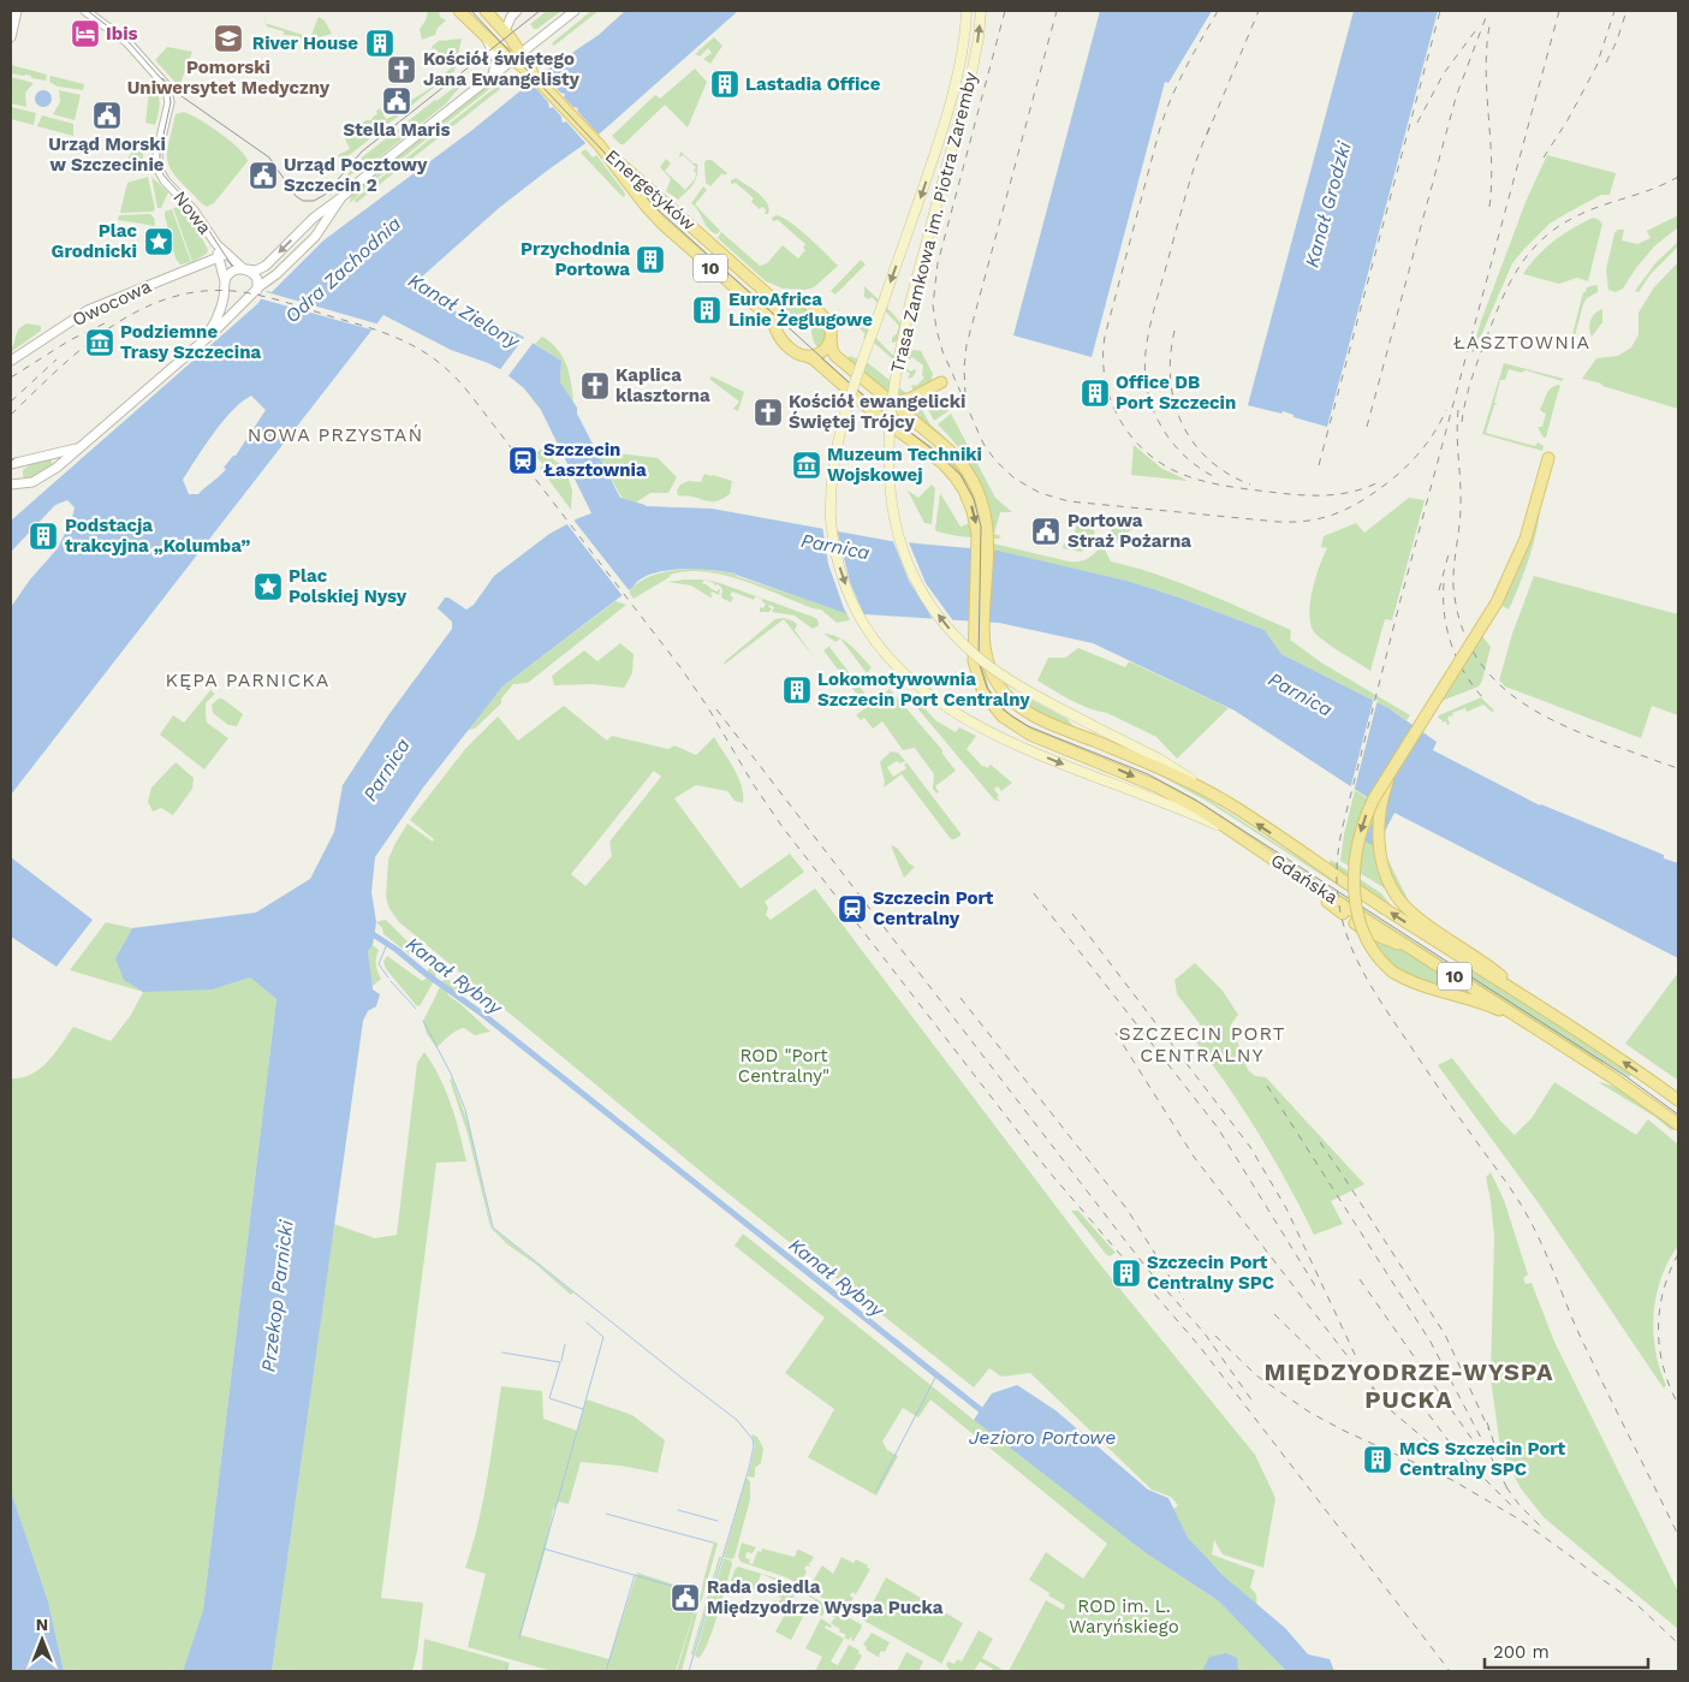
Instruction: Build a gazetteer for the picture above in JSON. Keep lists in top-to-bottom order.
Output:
{
  "streets": {
    "main road": [
      "Energetyków",
      "Trasa Zamkowa im. Piotra Zaremby",
      "10",
      "Gdańska"
    ],
    "street": ["Nowa", "Owocowa"]
  },
  "crossings": [
    ["Energetyków", "10"],
    ["Nowa", "Owocowa"],
    ["Trasa Zamkowa im. Piotra Zaremby", "Gdańska"],
    ["10", "Gdańska"]
  ],
  "districts": [
    "ŁASZTOWNIA",
    "NOWA PRZYSTAŃ",
    "KĘPA PARNICKA",
    "SZCZECIN PORT CENTRALNY",
    "MIĘDZYODRZE-WYSPA PUCKA"
  ],
  "water": [
    "Kanał Grodzki",
    "Odra Zachodnia",
    "Kanał Zielony",
    "Parnica",
    "Kanał Rybny",
    "Przekop Parnicki",
    "Jezioro Portowe"
  ],
  "parks": ["ROD \"Port Centralny\"", "ROD im. L. Waryńskiego"],
  "places": {
    "hotel": ["Ibis"],
    "school or university": ["Pomorski Uniwersytet Medyczny"],
    "building": [
      "River House",
      "Lastadia Office",
      "Przychodnia Portowa",
      "EuroAfrica Linie Żeglugowe",
      "Office DB Port Szczecin",
      "Podstacja trakcyjna „Kolumba”",
      "Lokomotywownia Szczecin Port Centralny",
      "Szczecin Port Centralny SPC",
      "MCS Szczecin Port Centralny SPC"
    ],
    "church": ["Kościół świętego Jana Ewangelisty", "Kaplica klasztorna", "Kościół ewangelicki Świętej Trójcy"],
    "public building": [
      "Stella Maris",
      "Urząd Morski w Szczecinie",
      "Urząd Pocztowy Szczecin 2",
      "Portowa Straż Pożarna",
      "Rada osiedla Międzyodrze Wyspa Pucka"
    ],
    "place": ["Plac Grodnicki", "Plac Polskiej Nysy"],
    "museum": ["Podziemne Trasy Szczecina", "Muzeum Techniki Wojskowej"],
    "station": ["Szczecin Łasztownia", "Szczecin Port Centralny"]
  },
  "scale_bar": "200 m",
  "north": "top"
}
